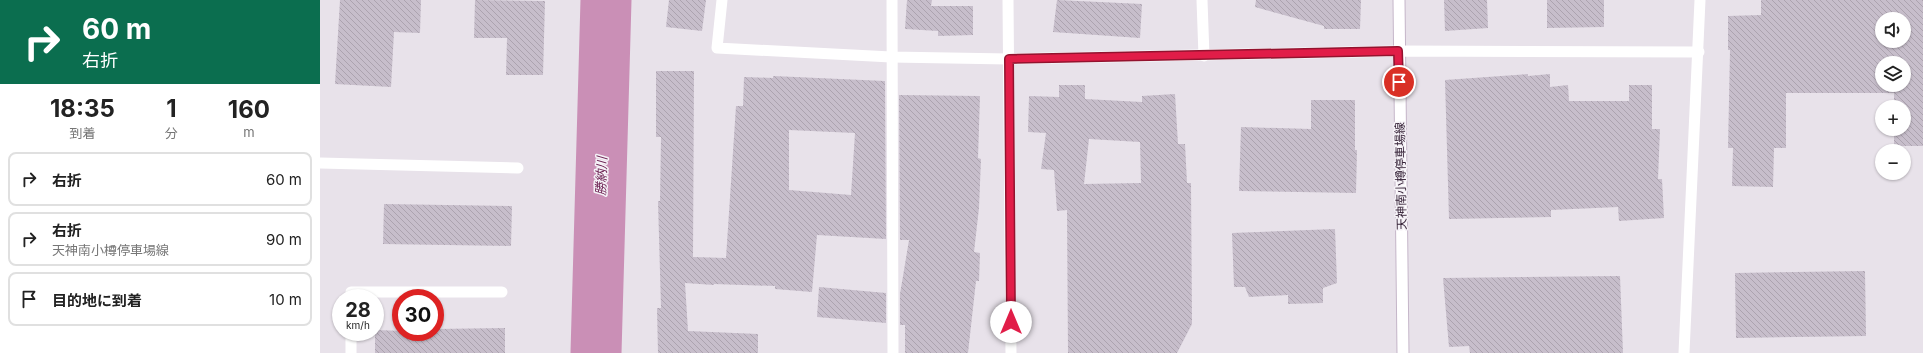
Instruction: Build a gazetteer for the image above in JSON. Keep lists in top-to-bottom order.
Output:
{
  "streets": {
    "street": ["天神南小樽停車場線"]
  },
  "water": ["勝納川"],
  "page": {
    "turn": ["60 m", "右折"],
    "map_buttons": ["+", "−"],
    "eta": [
      "18:35",
      "到着",
      "1",
      "分",
      "160",
      "m"
    ],
    "list": [
      {
        "name": "右折",
        "value": "60 m"
      },
      {
        "name": "右折",
        "note": "天神南小樽停車場線",
        "value": "90 m"
      },
      {
        "name": "目的地に到着",
        "value": "10 m"
      }
    ],
    "speed": "28 km/h",
    "limit": "30"
  }
}
